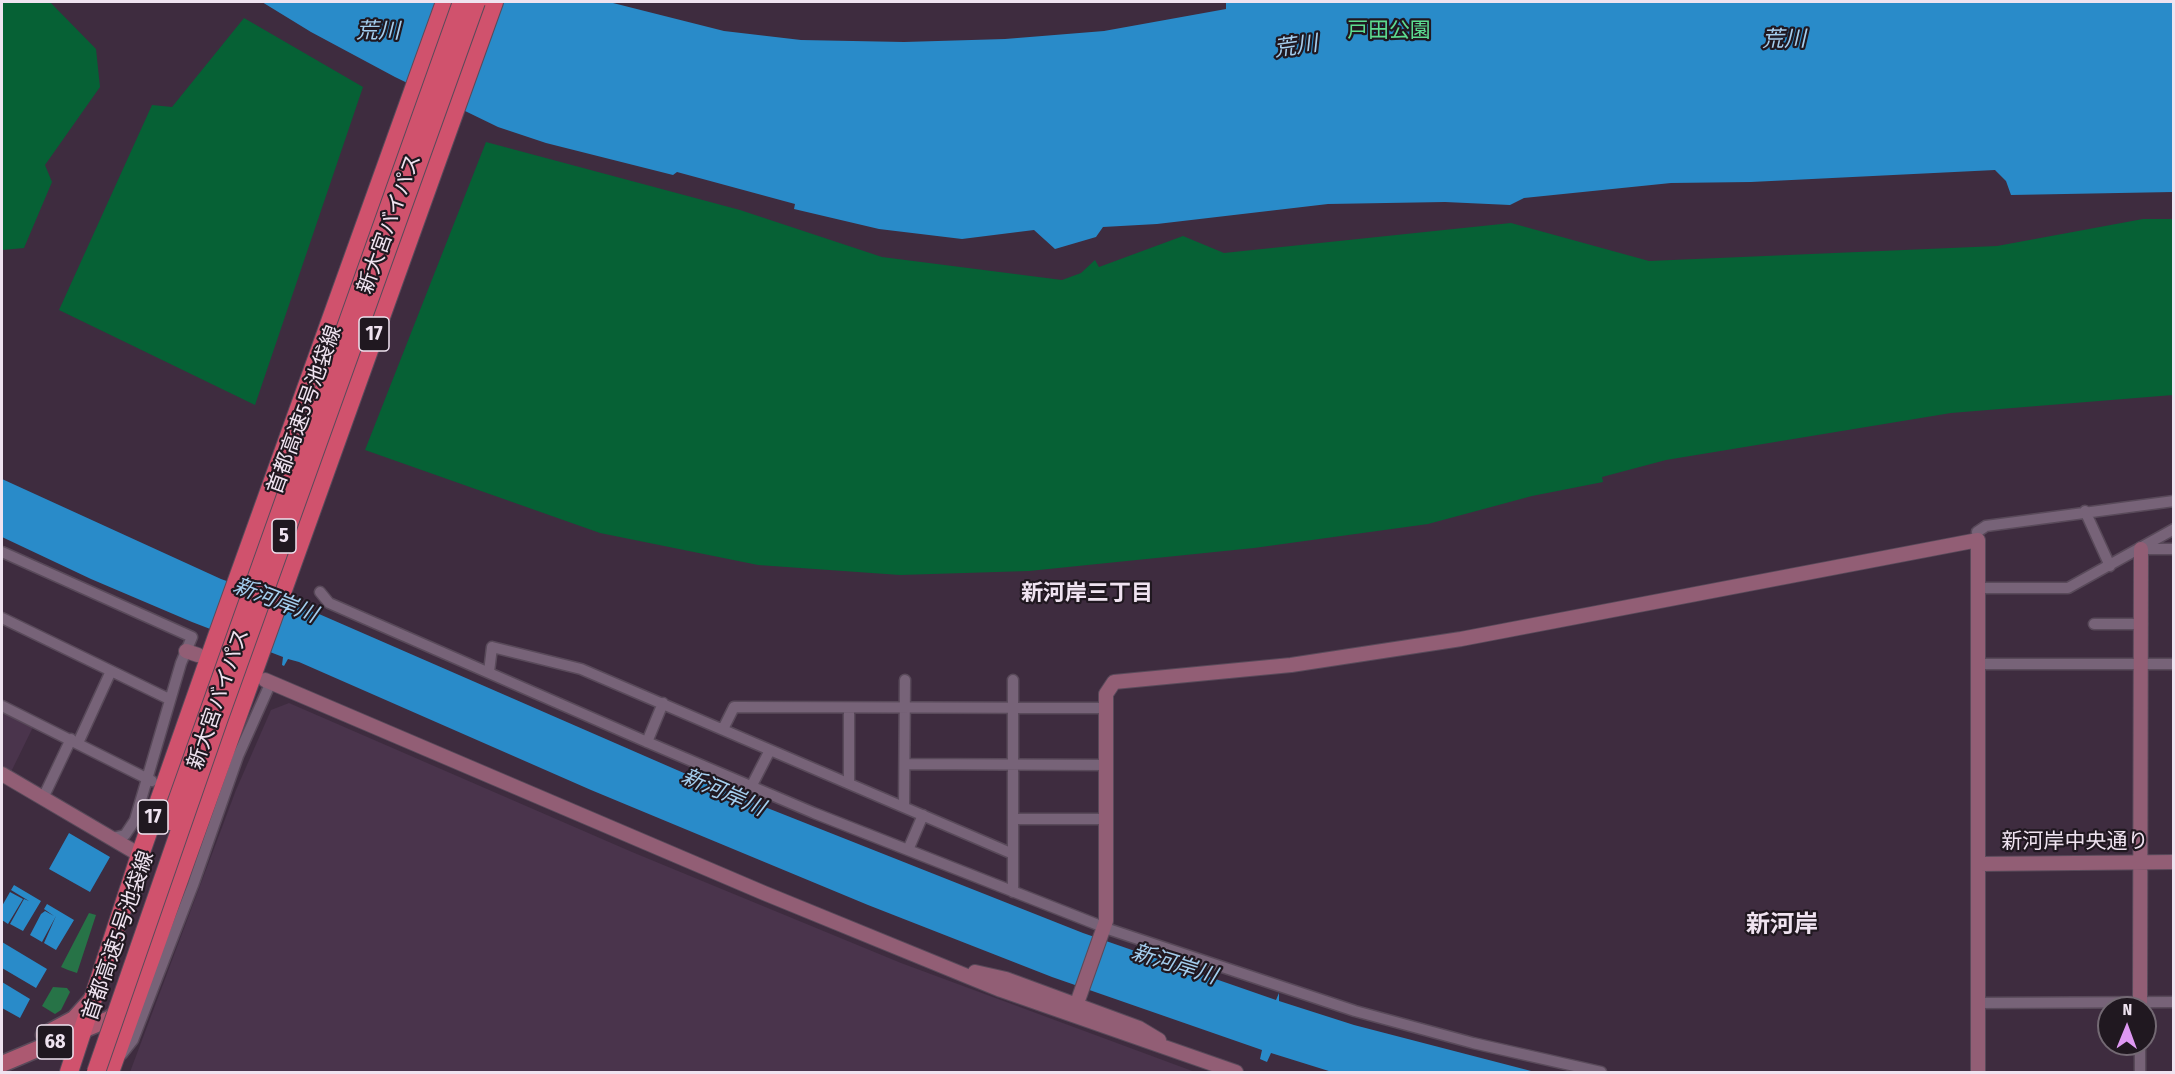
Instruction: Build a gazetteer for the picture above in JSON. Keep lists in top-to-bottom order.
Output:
{
  "streets": {
    "highway": [
      "新大宮バイパス",
      "17",
      "首都高速5号池袋線",
      "5"
    ],
    "main road": ["68"],
    "street": ["新河岸中央通り"]
  },
  "crossings": [
    ["新大宮バイパス", "首都高速5号池袋線"],
    ["新大宮バイパス", "68"]
  ],
  "districts": ["新河岸三丁目", "新河岸"],
  "water": ["荒川", "新河岸川"],
  "parks": ["戸田公園"],
  "north": "top"
}
